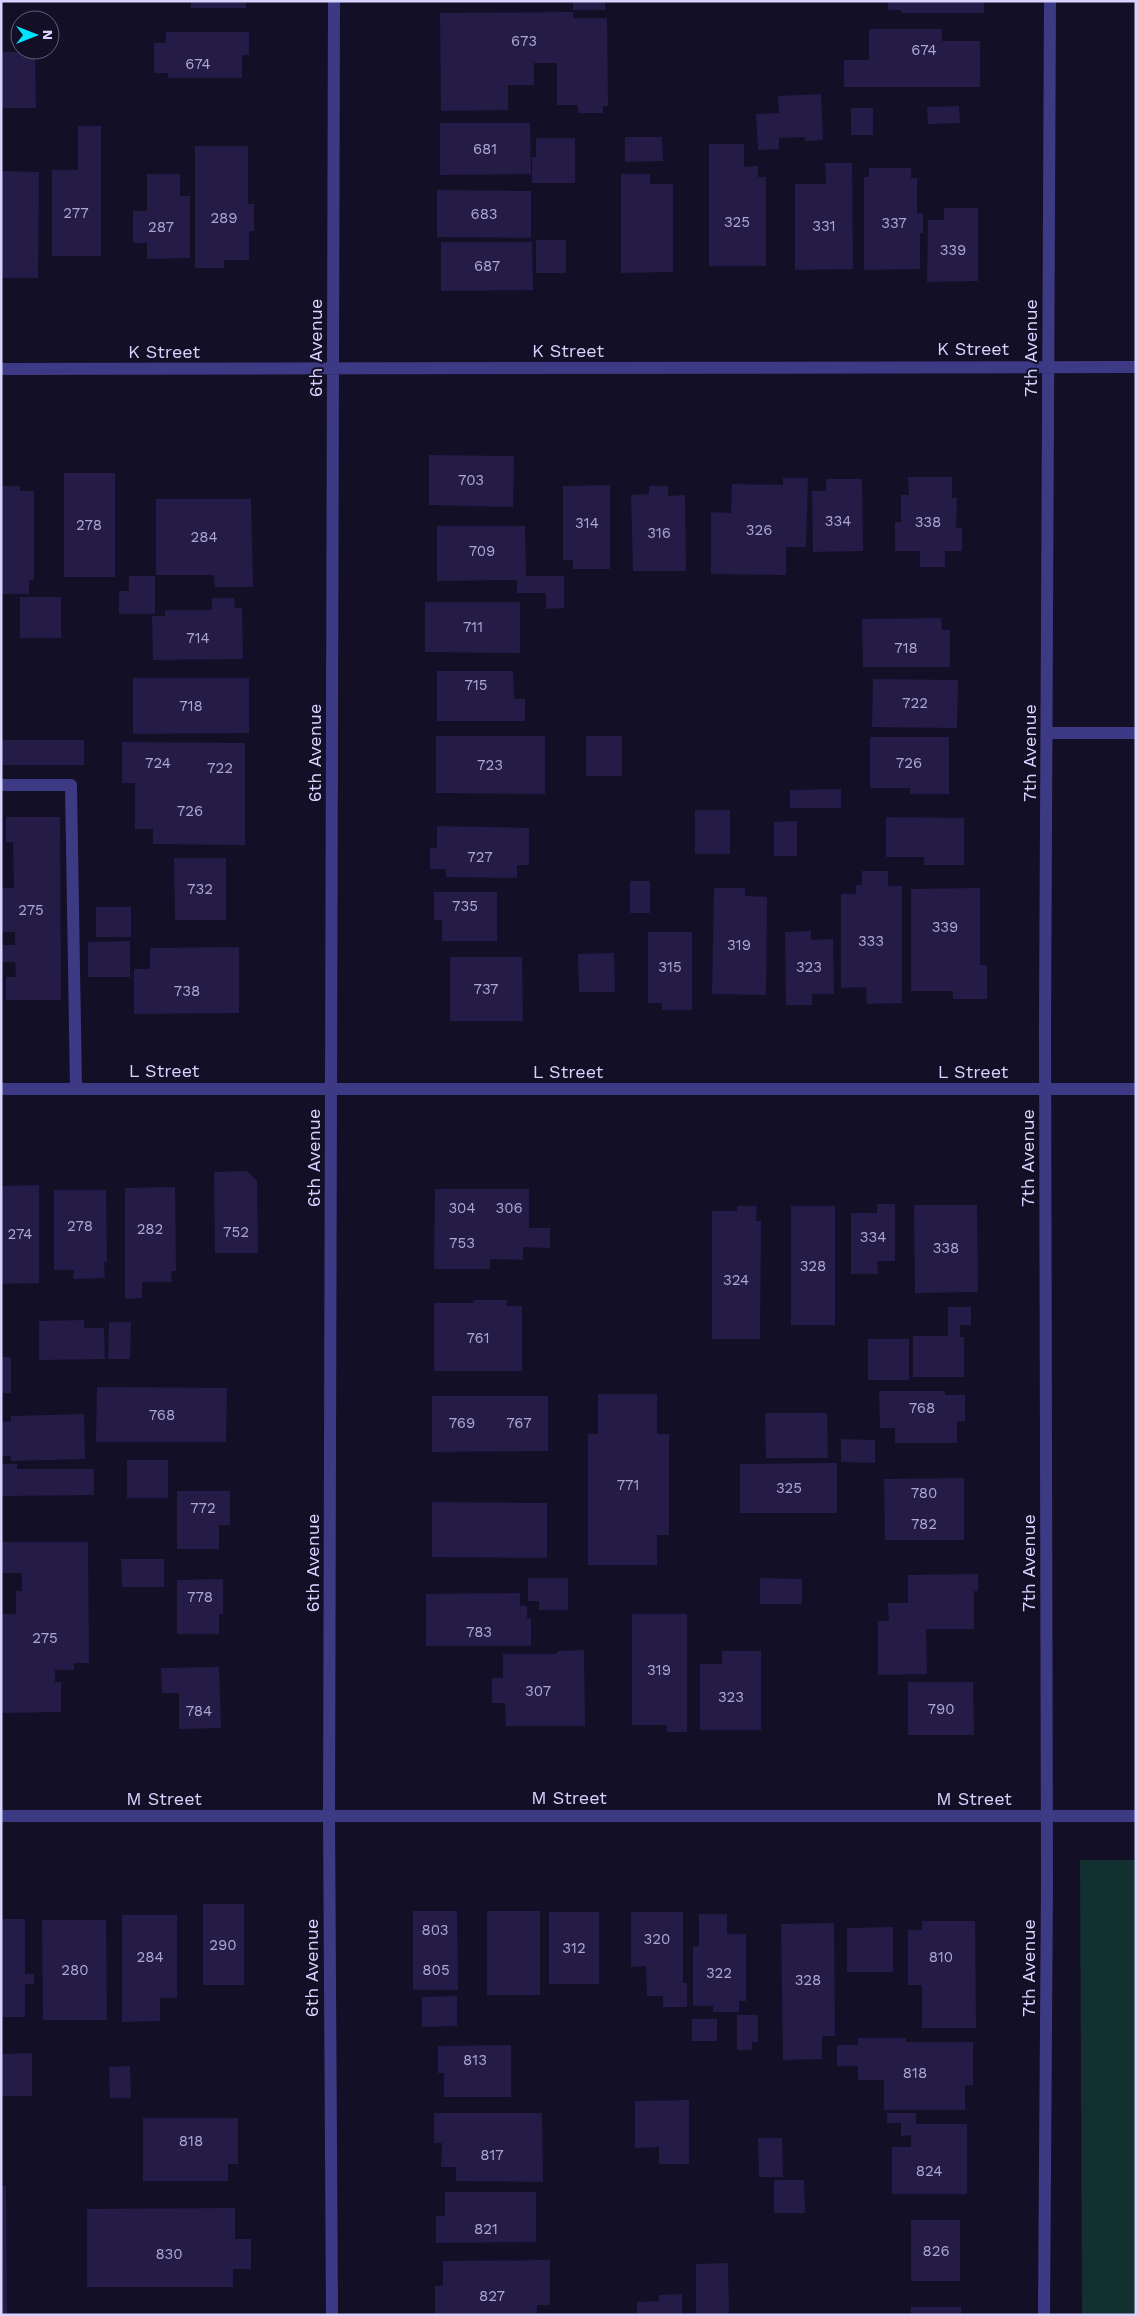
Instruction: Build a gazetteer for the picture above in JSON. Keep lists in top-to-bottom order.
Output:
{
  "streets": {
    "street": [
      "6th Avenue",
      "7th Avenue",
      "K Street",
      "L Street",
      "M Street"
    ]
  },
  "crossings": [
    ["6th Avenue", "K Street"],
    ["6th Avenue", "L Street"],
    ["6th Avenue", "M Street"],
    ["7th Avenue", "K Street"],
    ["7th Avenue", "L Street"],
    ["7th Avenue", "M Street"]
  ],
  "house_numbers": [
    "673",
    "674",
    "674",
    "681",
    "277",
    "683",
    "289",
    "325",
    "337",
    "331",
    "287",
    "339",
    "687",
    "703",
    "334",
    "338",
    "314",
    "278",
    "326",
    "316",
    "284",
    "709",
    "711",
    "714",
    "718",
    "715",
    "722",
    "718",
    "724",
    "726",
    "723",
    "722",
    "726",
    "727",
    "732",
    "735",
    "275",
    "339",
    "333",
    "319",
    "315",
    "323",
    "737",
    "738",
    "304",
    "306",
    "278",
    "282",
    "752",
    "274",
    "334",
    "753",
    "338",
    "328",
    "324",
    "761",
    "768",
    "768",
    "769",
    "767",
    "771",
    "325",
    "780",
    "772",
    "782",
    "778",
    "783",
    "275",
    "319",
    "307",
    "323",
    "790",
    "784",
    "803",
    "320",
    "290",
    "312",
    "284",
    "810",
    "280",
    "805",
    "322",
    "328",
    "813",
    "818",
    "818",
    "817",
    "824",
    "821",
    "826",
    "830",
    "827"
  ],
  "north": "right"
}
